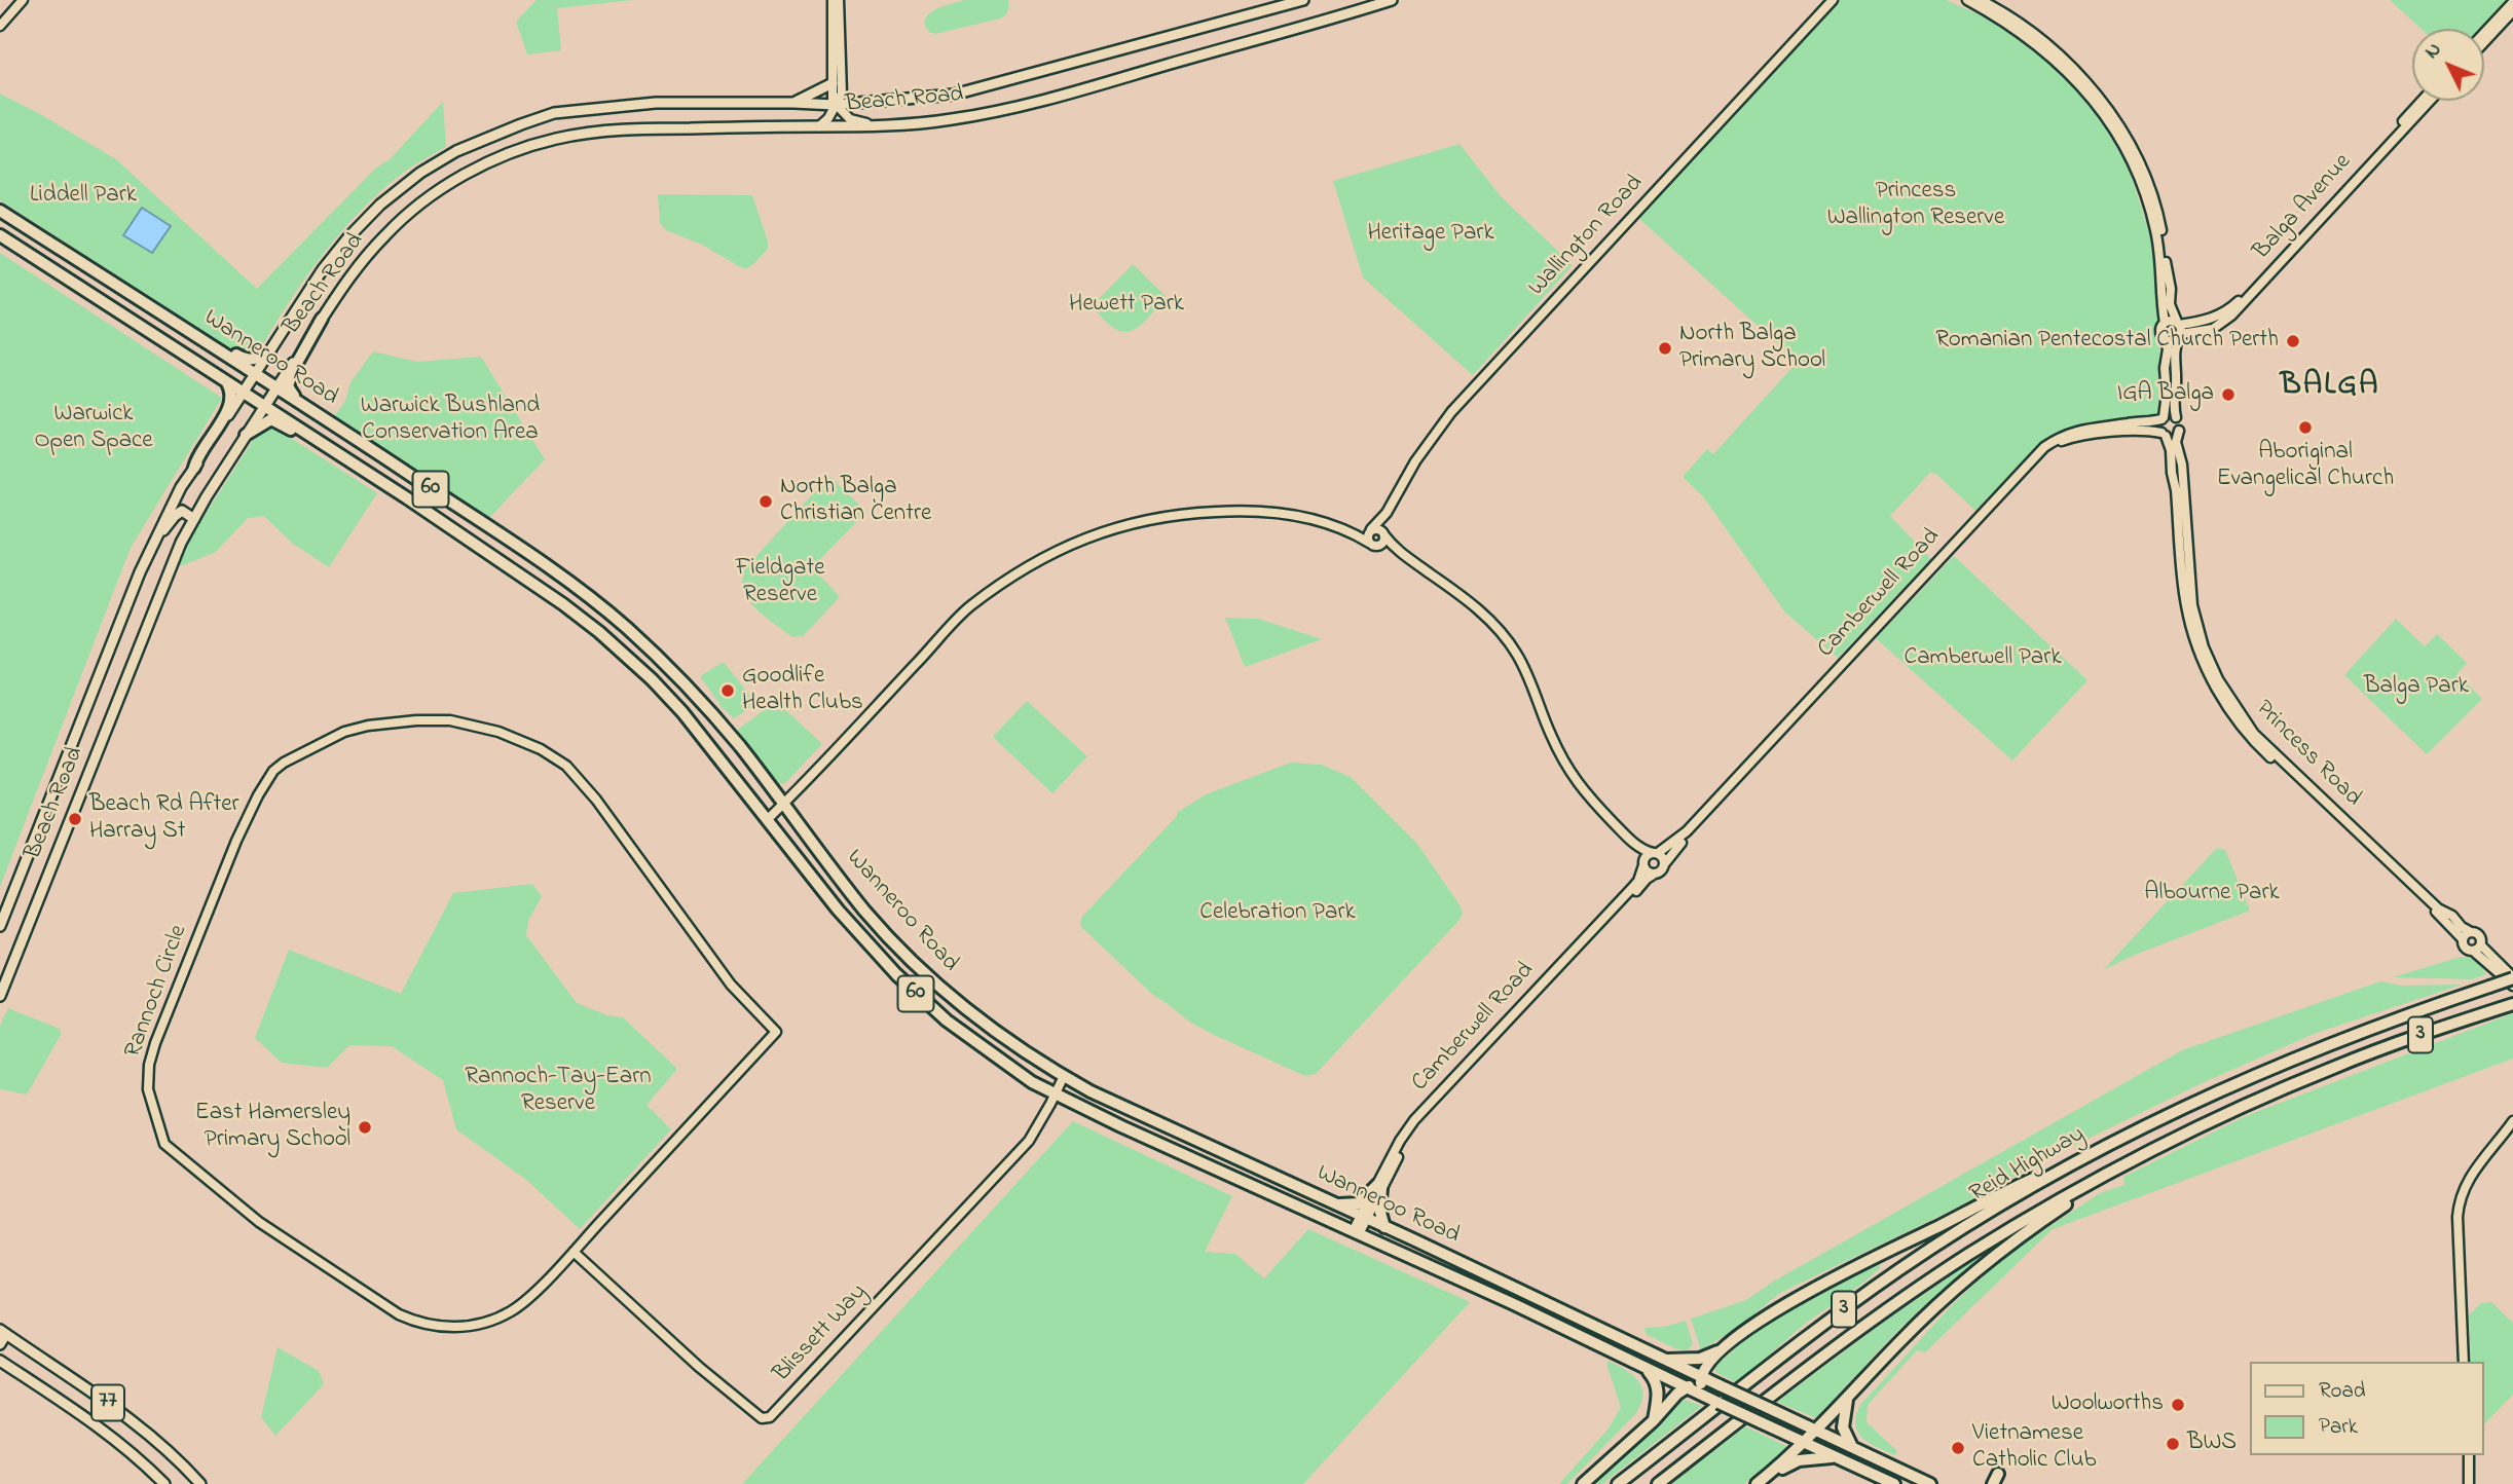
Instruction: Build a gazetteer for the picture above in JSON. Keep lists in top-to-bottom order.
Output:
{
  "streets": {
    "highway": [
      "Wanneroo Road",
      "60",
      "3",
      "Reid Highway"
    ],
    "main road": ["Beach Road", "77"],
    "street": [
      "Balga Avenue",
      "Wallington Road",
      "Camberwell Road",
      "Princess Road",
      "Rannoch Circle",
      "Blissett Way"
    ]
  },
  "crossings": [
    ["Beach Road", "Wanneroo Road"],
    ["Wanneroo Road", "Camberwell Road"],
    ["Wanneroo Road", "Blissett Way"],
    ["Camberwell Road", "Princess Road"],
    ["Rannoch Circle", "Blissett Way"]
  ],
  "districts": ["BALGA"],
  "parks": [
    "Princess Wallington Reserve",
    "Liddell Park",
    "Heritage Park",
    "Hewett Park",
    "Warwick Bushland Conservation Area",
    "Warwick Open Space",
    "Fieldgate Reserve",
    "Camberwell Park",
    "Balga Park",
    "Albourne Park",
    "Celebration Park",
    "Rannoch-Tay-Earn Reserve"
  ],
  "places": [
    "Romanian Pentecostal Church Perth",
    "North Balga Primary School",
    "IGA Balga",
    "Aboriginal Evangelical Church",
    "North Balga Christian Centre",
    "Goodlife Health Clubs",
    "Beach Rd After Harray St",
    "East Hamersley Primary School",
    "Woolworths",
    "BWS",
    "Vietnamese Catholic Club"
  ],
  "legend": ["Road", "Park"],
  "north": "top left"
}
